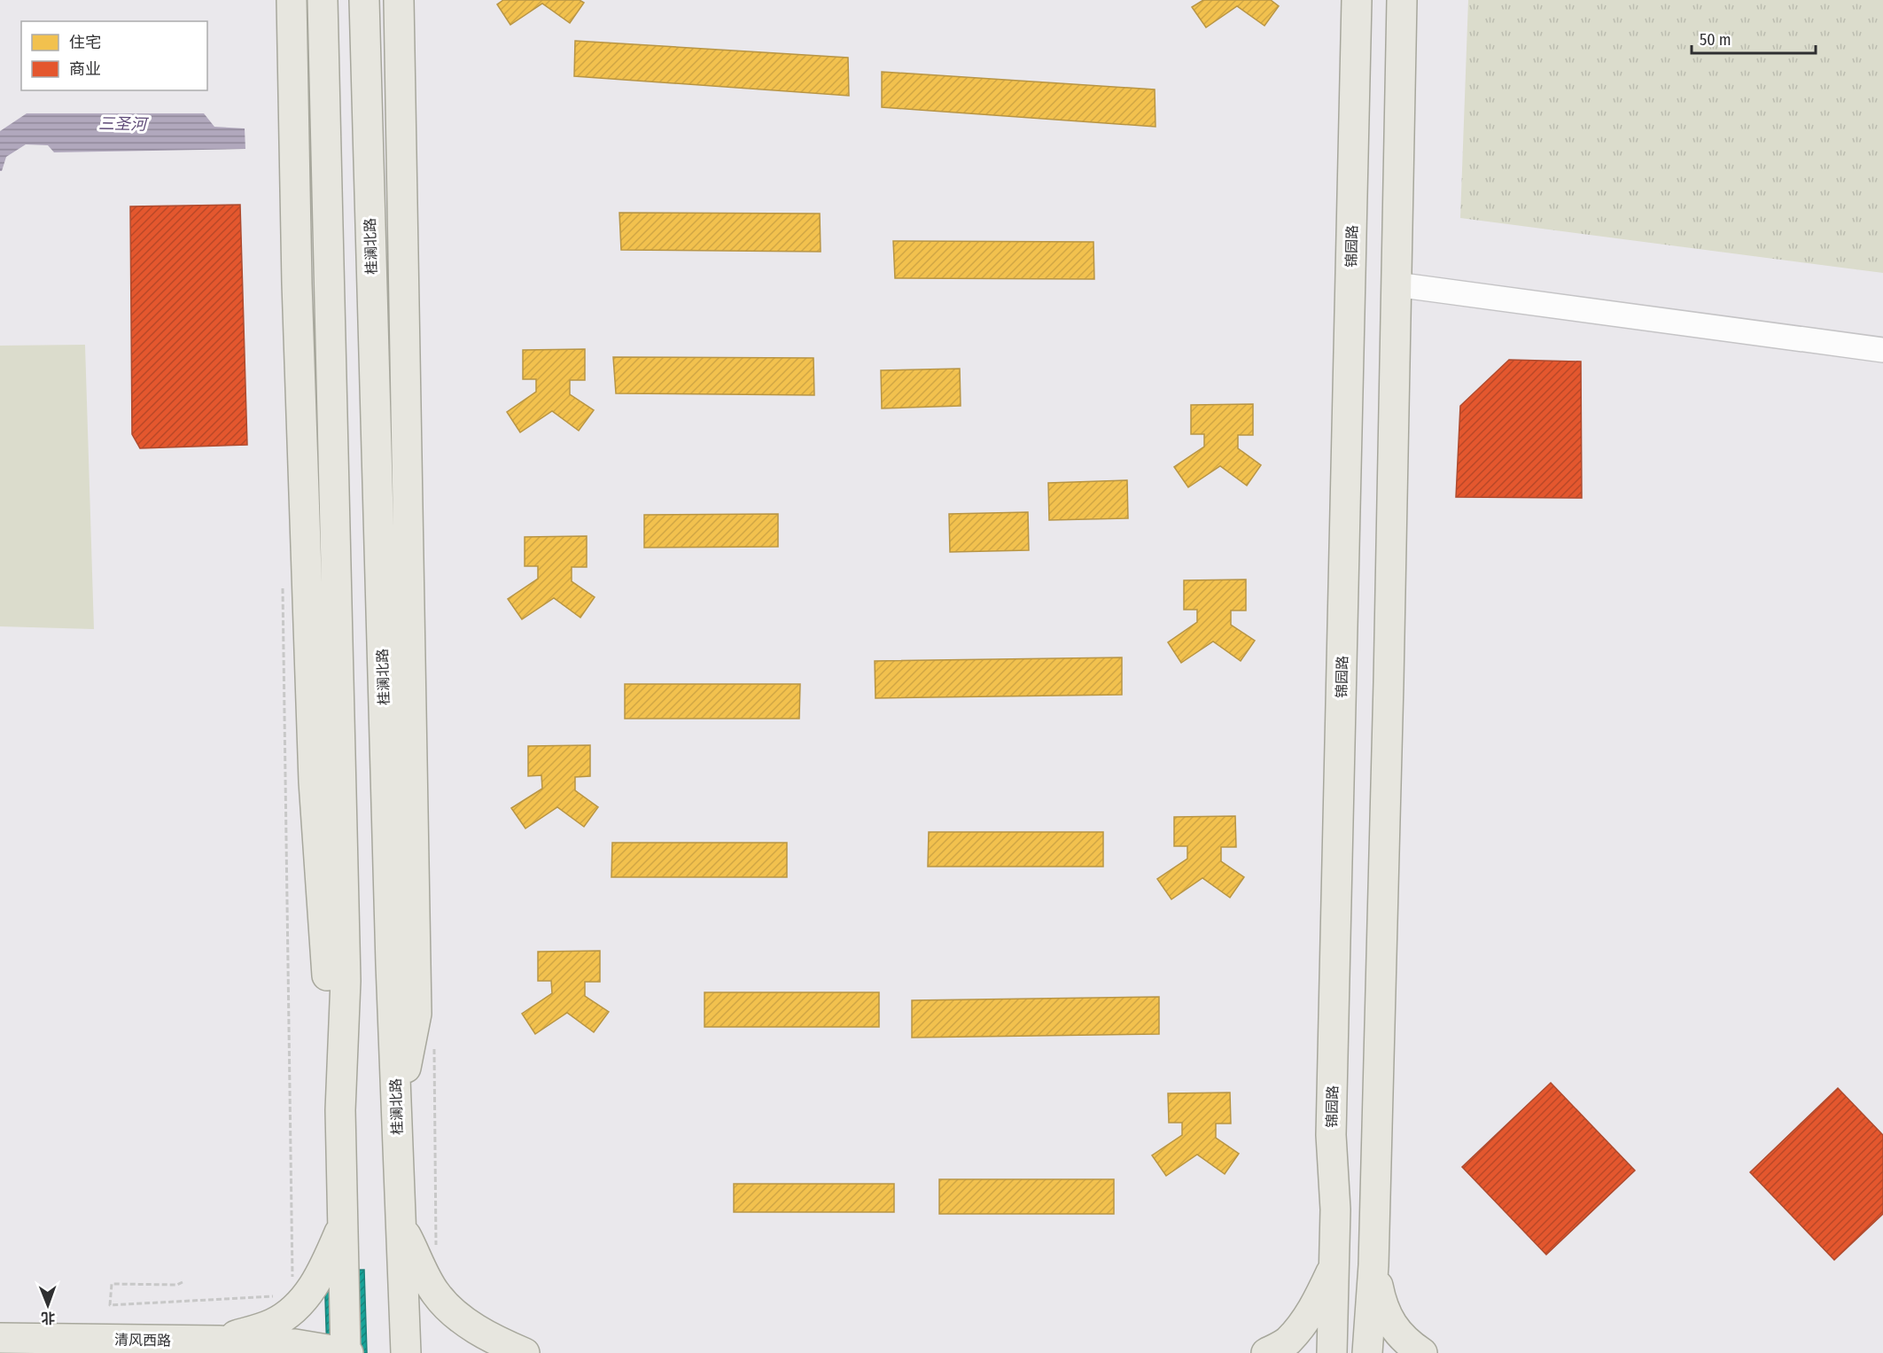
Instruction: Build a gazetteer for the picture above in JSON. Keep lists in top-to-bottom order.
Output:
{
  "streets": {
    "main road": ["桂澜北路", "锦园路", "清风西路"]
  },
  "water": ["三圣河"],
  "legend": ["住宅", "商业"],
  "scale_bar": "50 m",
  "north": "bottom"
}
